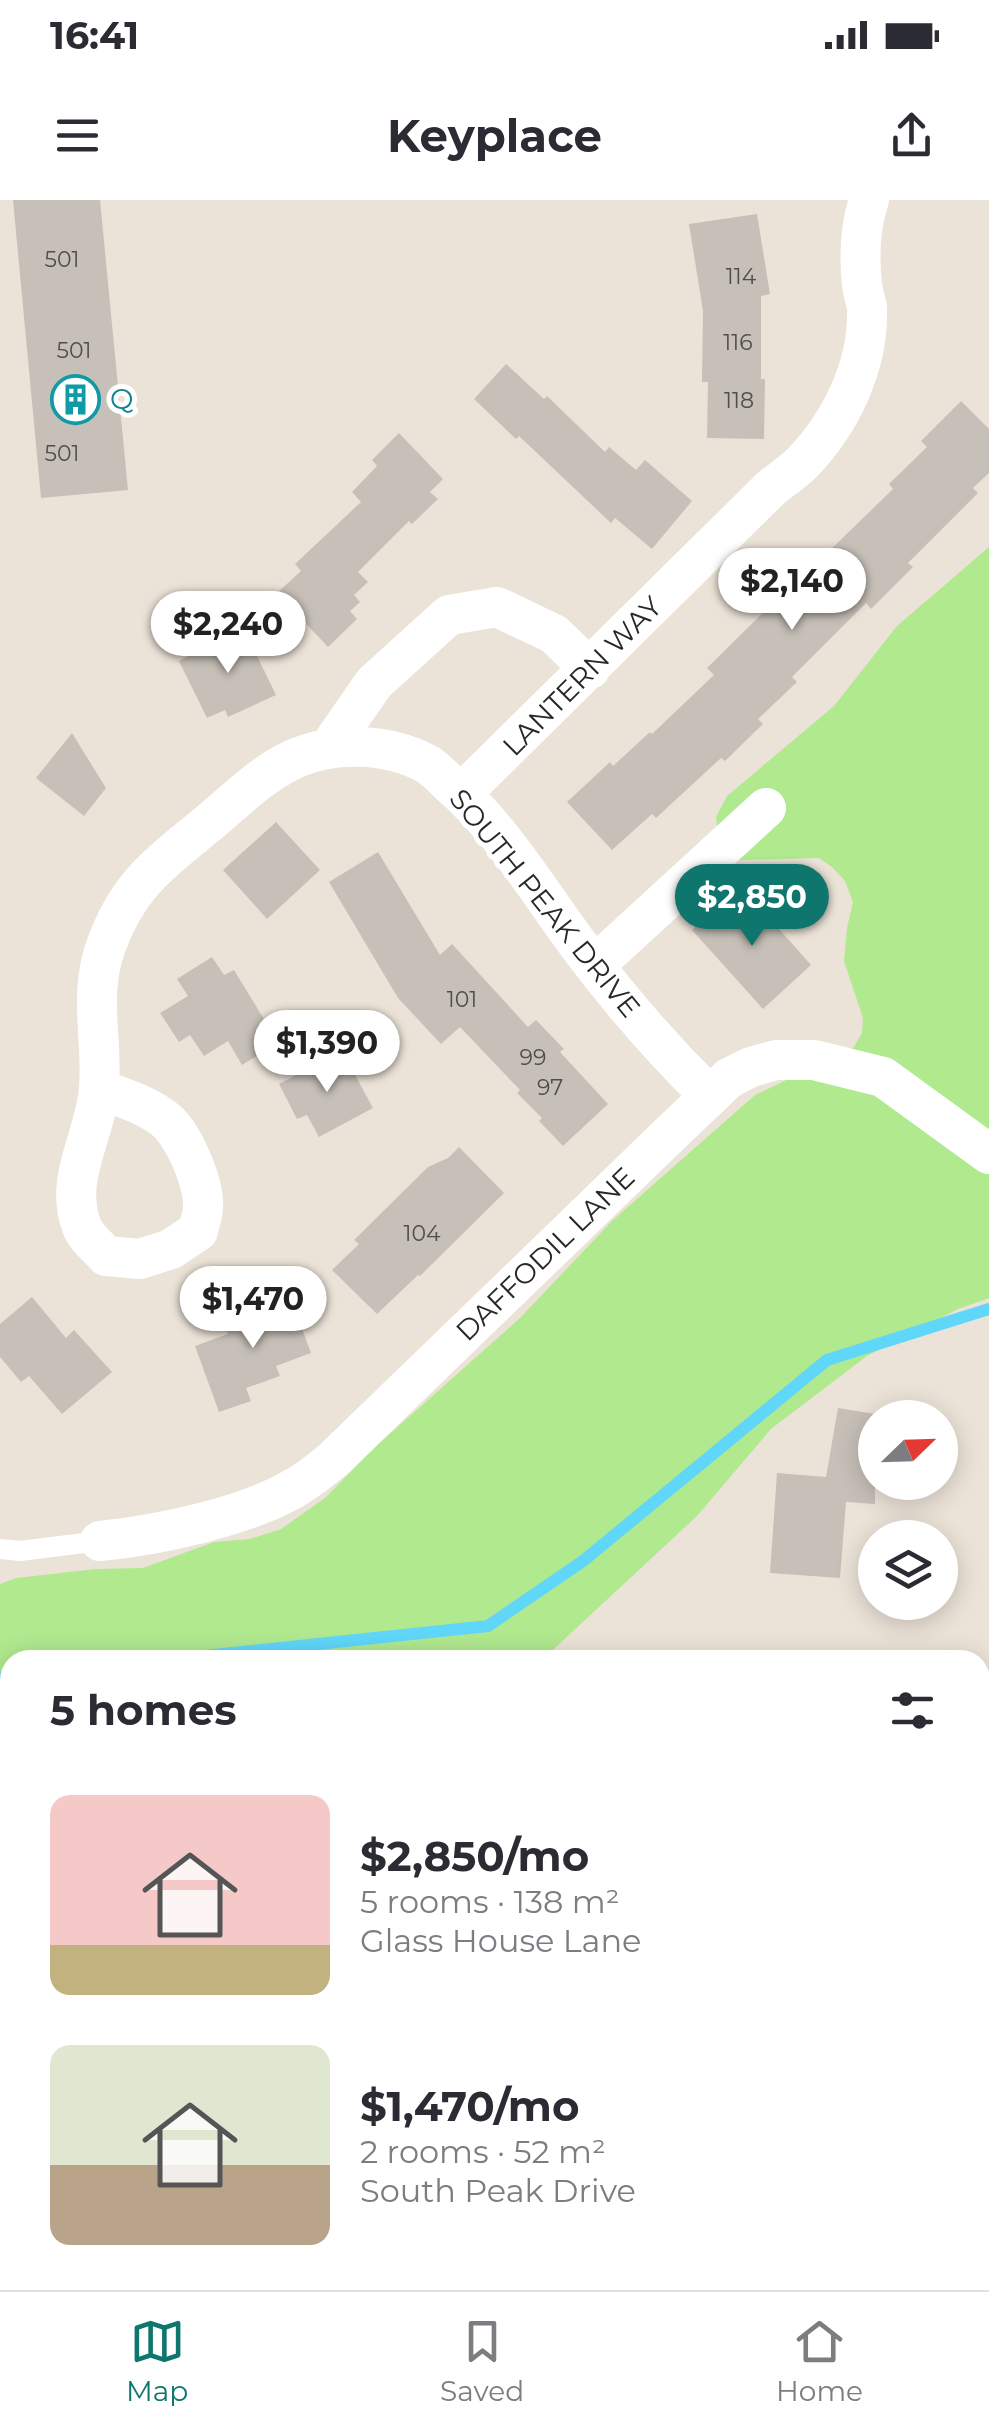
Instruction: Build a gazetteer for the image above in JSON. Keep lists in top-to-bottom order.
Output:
{
  "streets": {
    "street": ["LANTERN WAY", "SOUTH PEAK DRIVE", "DAFFODIL LANE"]
  },
  "crossings": [
    ["LANTERN WAY", "SOUTH PEAK DRIVE"],
    ["SOUTH PEAK DRIVE", "DAFFODIL LANE"]
  ],
  "places": {
    "building": ["Q"]
  },
  "house_numbers": [
    "501",
    "114",
    "116",
    "501",
    "118",
    "501",
    "101",
    "99",
    "97",
    "104"
  ],
  "north": "top right",
  "page": {
    "status": "16:41",
    "header": "Keyplace",
    "price": [
      "$2,140",
      "$2,240",
      "$2,850",
      "$1,390",
      "$1,470"
    ],
    "heading": "5 homes",
    "list": [
      {
        "name": "$2,850/mo",
        "note": "5 rooms · 138 m² · Glass House Lane"
      },
      {
        "name": "$1,470/mo",
        "note": "2 rooms · 52 m² · South Peak Drive"
      }
    ],
    "tabs": ["Map", "Saved", "Home"]
  }
}
